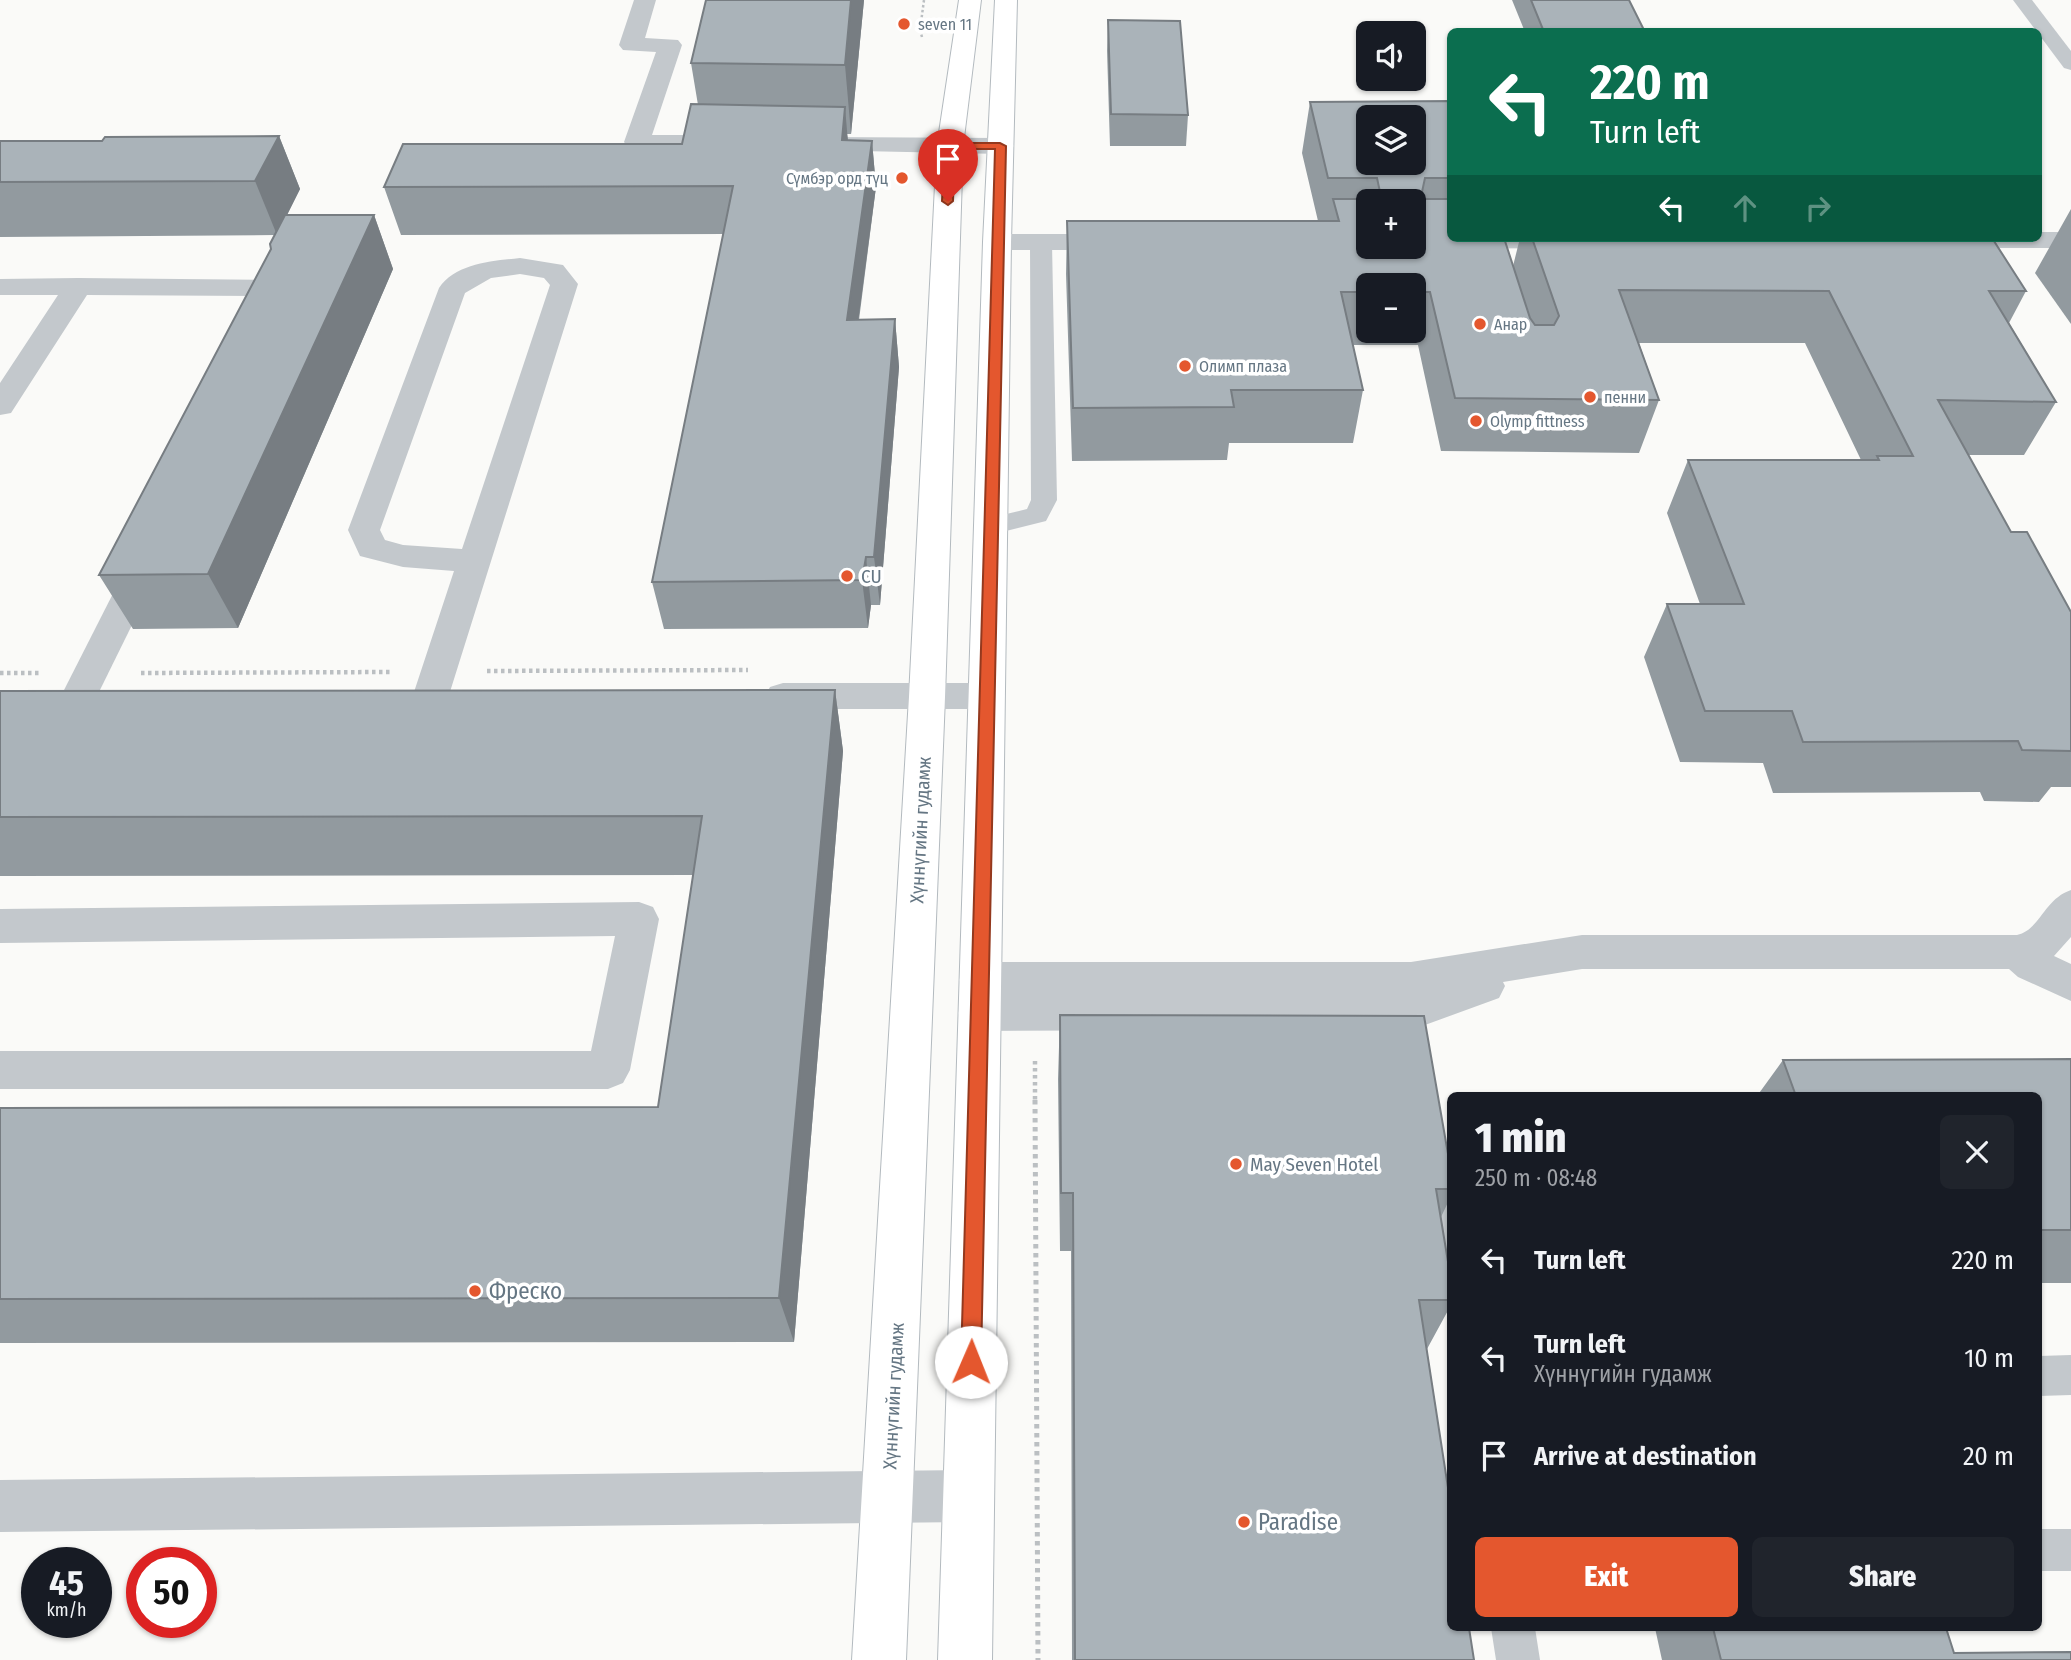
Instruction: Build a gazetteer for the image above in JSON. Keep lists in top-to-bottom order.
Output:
{
  "streets": {
    "main road": ["Хүннүгийн гудамж"]
  },
  "places": [
    "seven 11",
    "Сүмбэр орд түц",
    "Анар",
    "Олимп плаза",
    "пенни",
    "Olymp fittness",
    "CU",
    "May Seven Hotel",
    "Фреско",
    "Paradise"
  ],
  "page": {
    "map_buttons": ["+", "−"],
    "turn": ["220 m", "Turn left"],
    "heading": ["1 min", "250 m · 08:48"],
    "list": [
      {
        "name": "Turn left",
        "value": "220 m"
      },
      {
        "name": "Turn left",
        "note": "Хүннүгийн гудамж",
        "value": "10 m"
      },
      {
        "name": "Arrive at destination",
        "value": "20 m"
      }
    ],
    "buttons": ["Exit", "Share"],
    "speed": "45 km/h",
    "limit": "50"
  }
}
